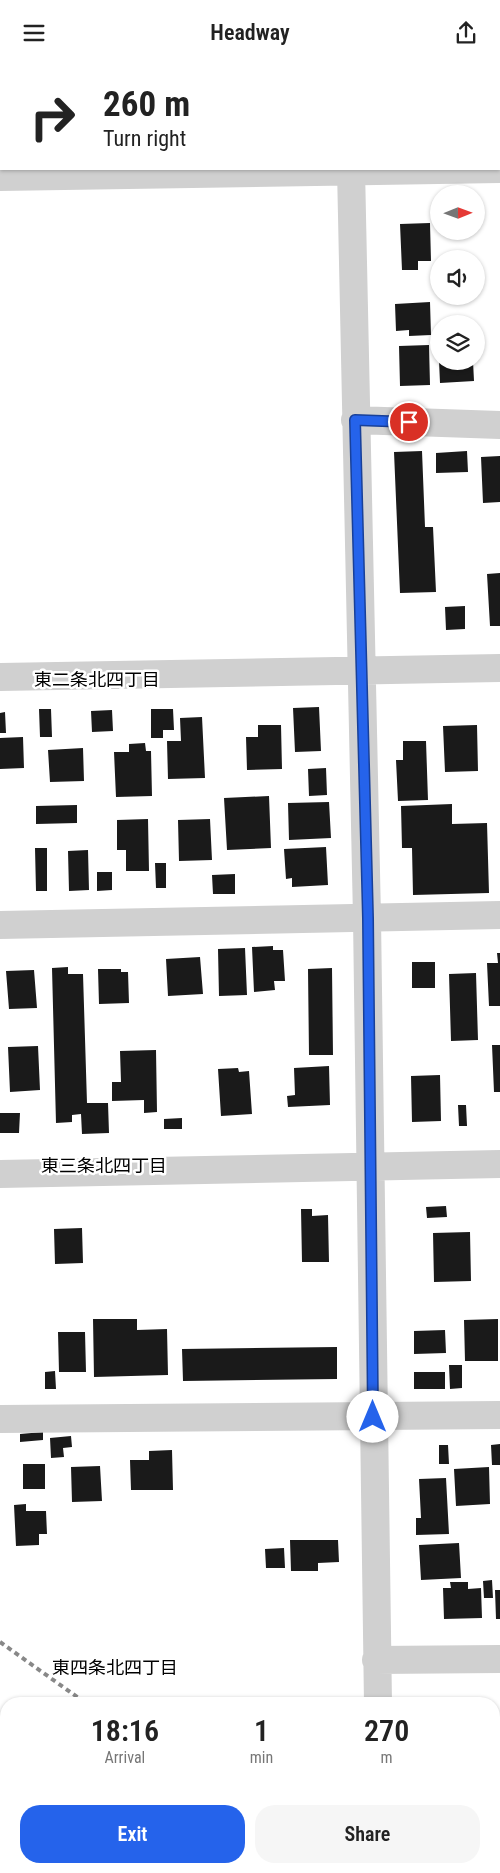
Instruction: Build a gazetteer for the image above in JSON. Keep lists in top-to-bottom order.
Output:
{
  "districts": ["東二条北四丁目", "東三条北四丁目", "東四条北四丁目"],
  "north": "right",
  "page": {
    "header": "Headway",
    "turn": ["260 m", "Turn right"],
    "eta": [
      "18:16",
      "Arrival",
      "1",
      "min",
      "270",
      "m"
    ],
    "buttons": ["Exit", "Share"]
  }
}
